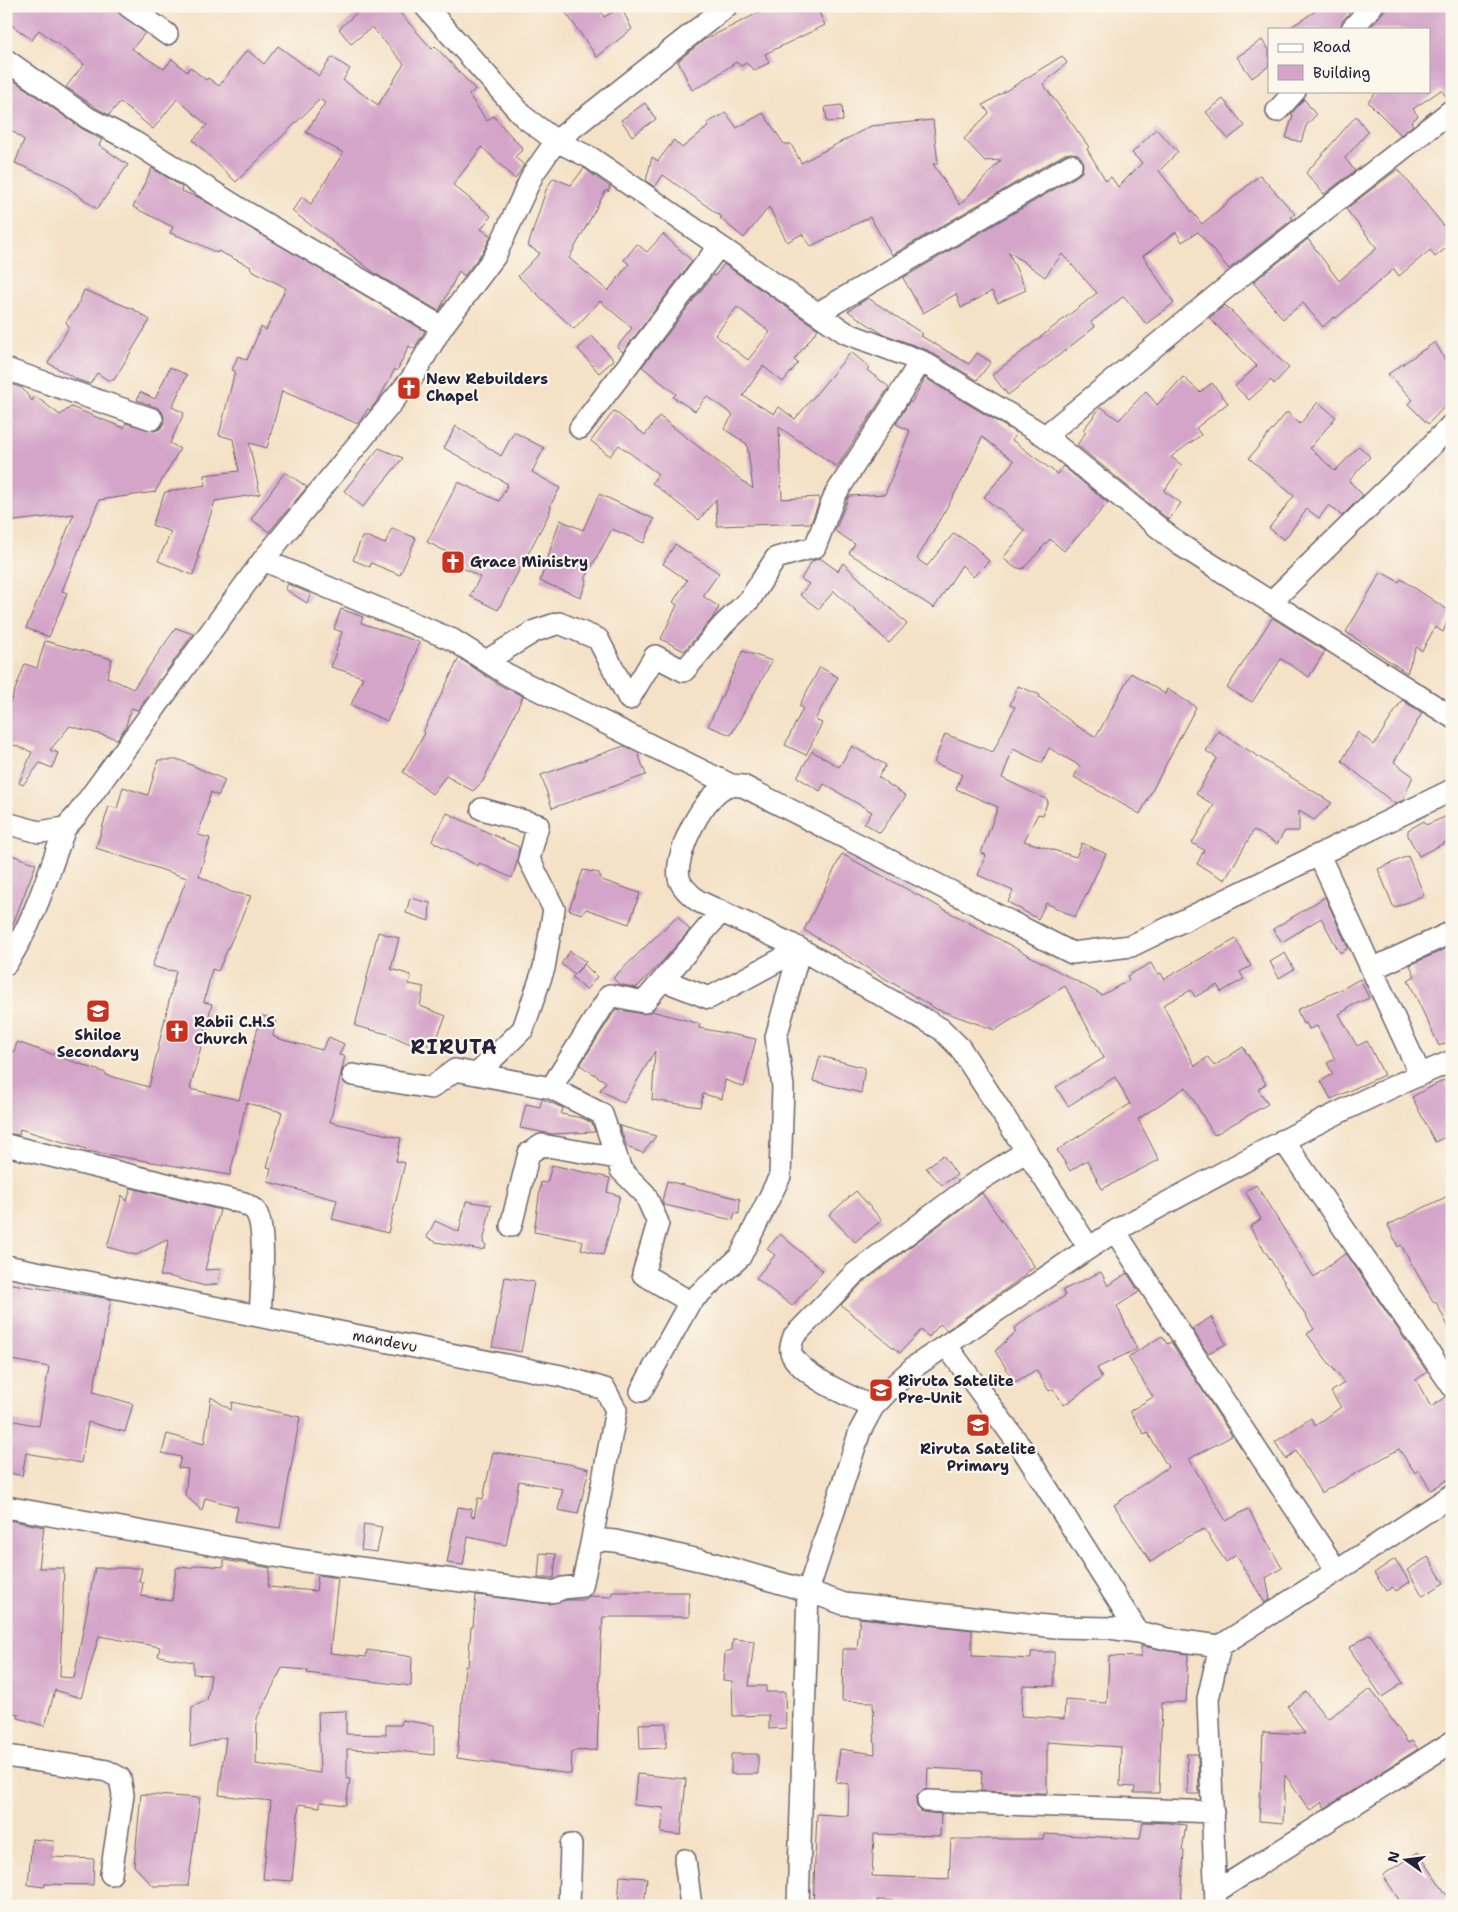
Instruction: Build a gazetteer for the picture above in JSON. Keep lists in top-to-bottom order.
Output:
{
  "streets": {
    "street": ["mandevu"]
  },
  "districts": ["RIRUTA"],
  "places": {
    "church": ["New Rebuilders Chapel", "Grace Ministry", "Rabii C.H.S Church"],
    "school or university": ["Shiloe Secondary", "Riruta Satelite Pre-Unit", "Riruta Satelite Primary"]
  },
  "legend": ["Road", "Building"],
  "north": "left"
}
